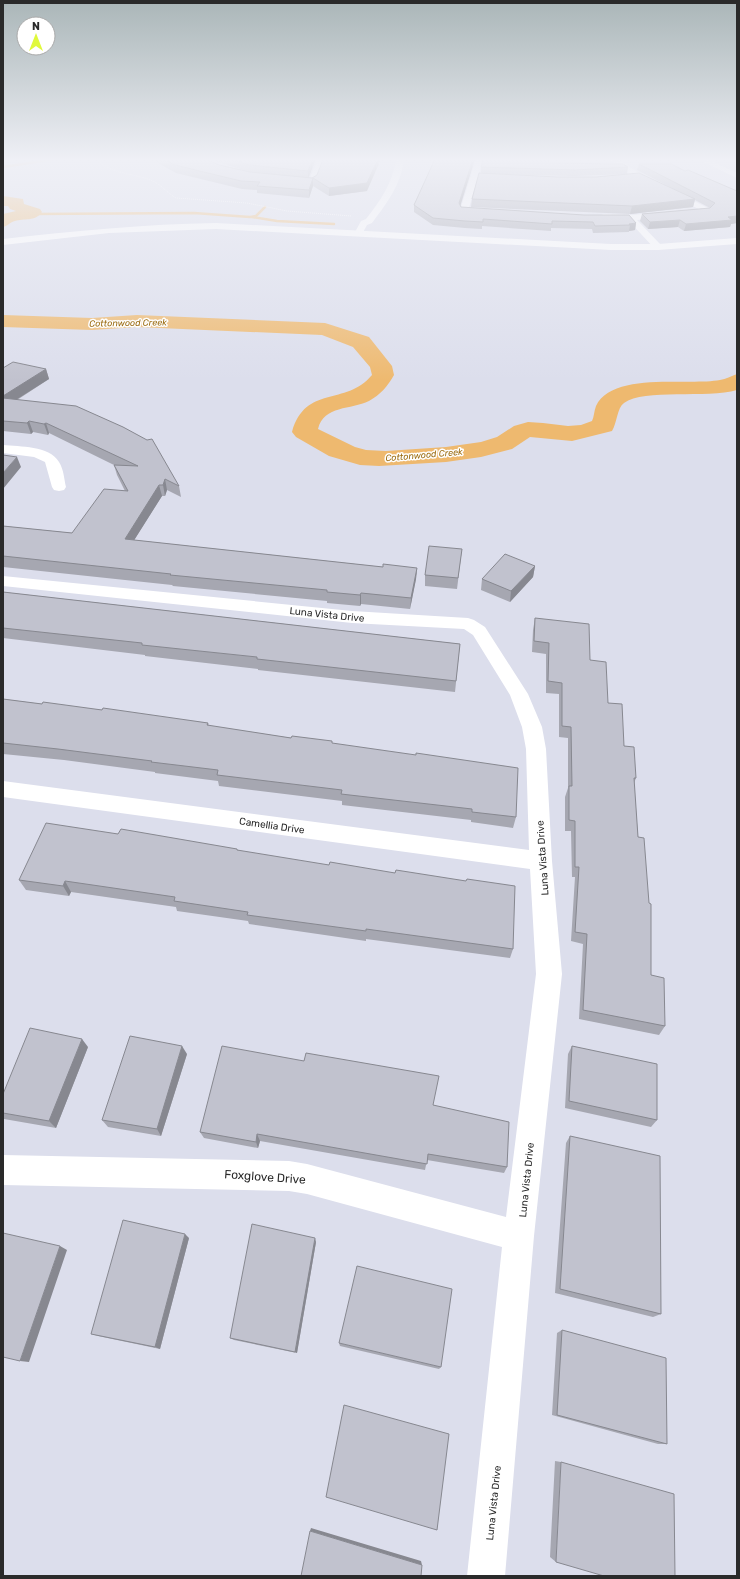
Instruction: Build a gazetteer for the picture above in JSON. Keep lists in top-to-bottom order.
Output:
{
  "streets": {
    "street": ["Luna Vista Drive", "Camellia Drive", "Foxglove Drive"]
  },
  "crossings": [
    ["Luna Vista Drive", "Camellia Drive"],
    ["Luna Vista Drive", "Foxglove Drive"]
  ],
  "water": ["Cottonwood Creek"],
  "north": "top"
}
